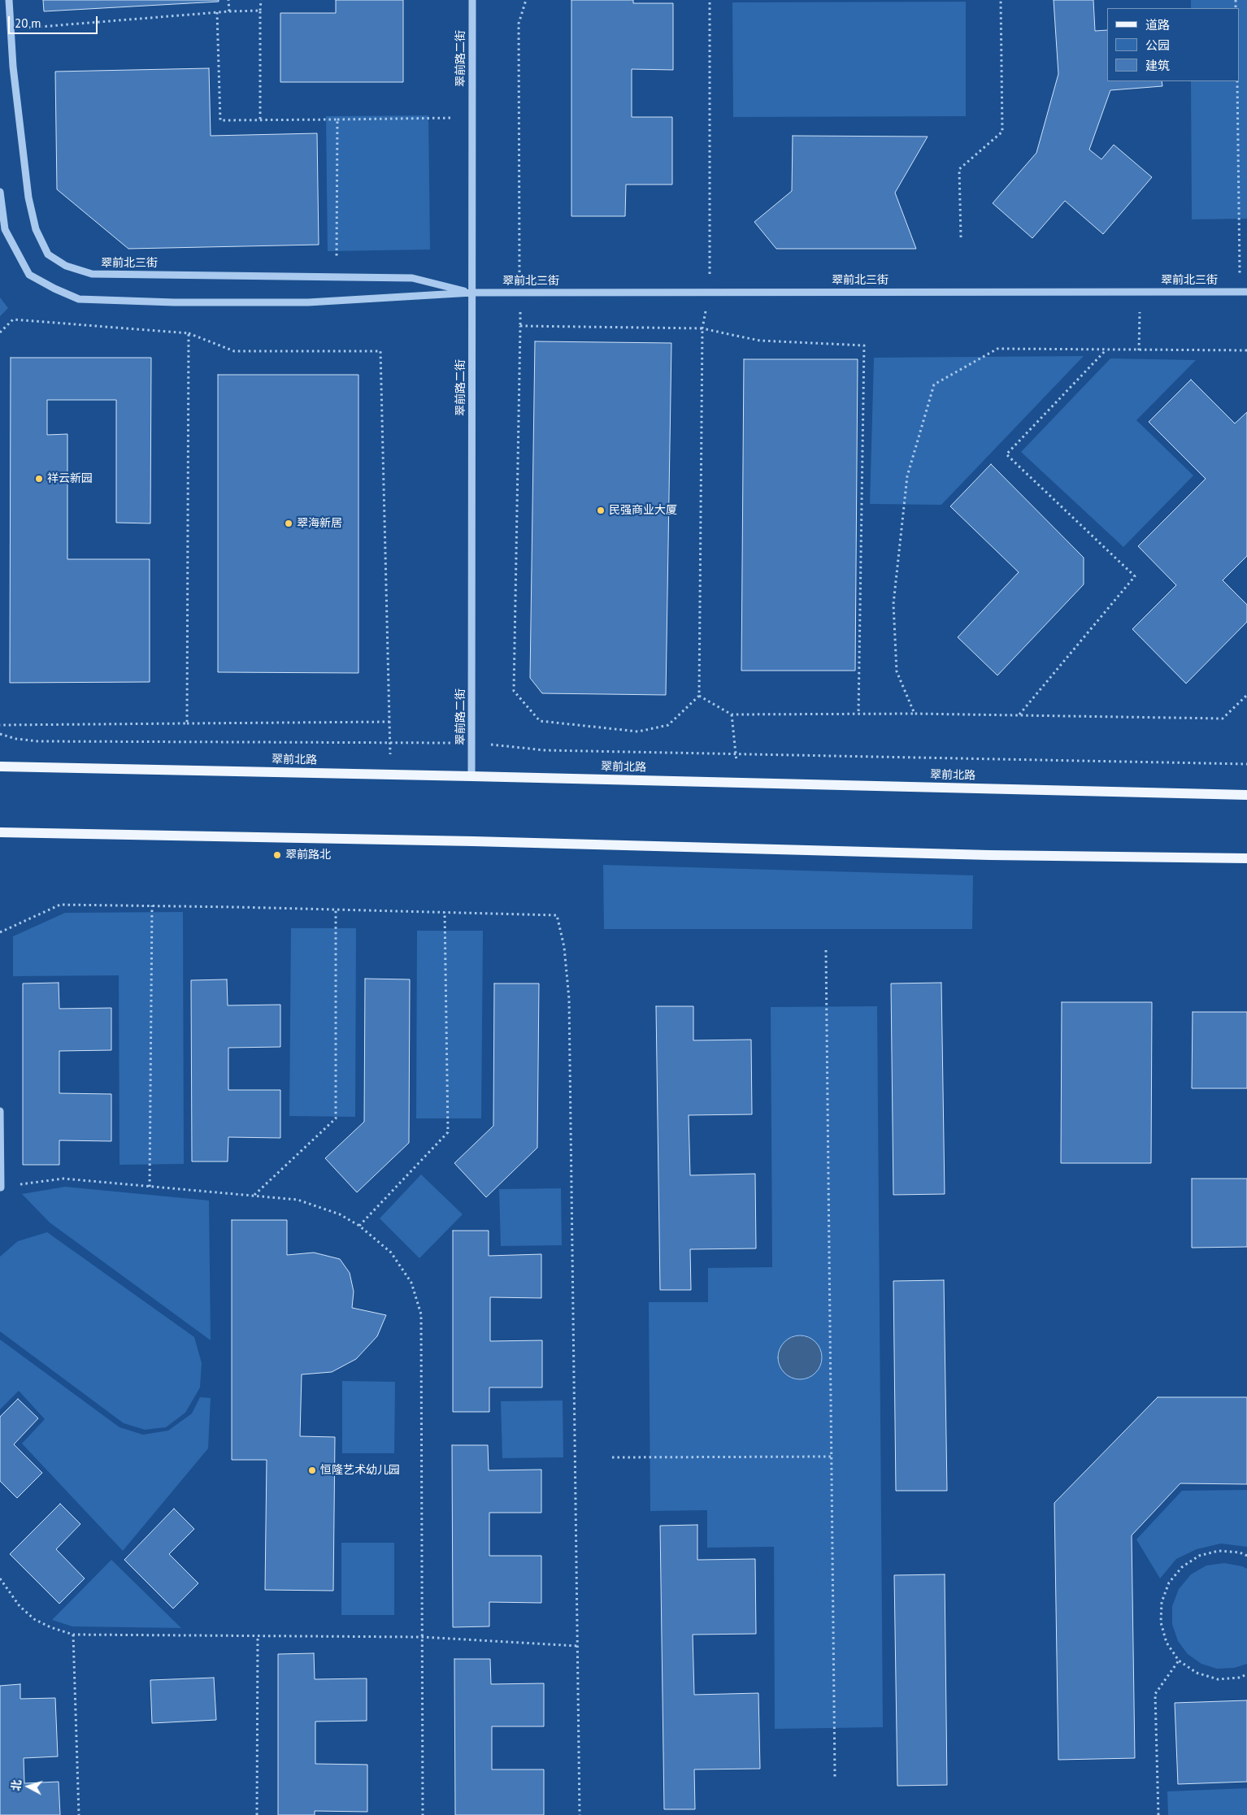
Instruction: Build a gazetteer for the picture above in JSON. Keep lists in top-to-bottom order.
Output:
{
  "streets": {
    "main road": ["翠前北路"],
    "street": ["翠前路二街", "翠前北三街"]
  },
  "crossings": [
    ["翠前路二街", "翠前北三街"],
    ["翠前路二街", "翠前北路"]
  ],
  "places": [
    "祥云新园",
    "民强商业大厦",
    "翠海新居",
    "翠前路北",
    "恒隆艺术幼儿园"
  ],
  "legend": ["道路", "公园", "建筑"],
  "scale_bar": "20 m",
  "north": "left"
}
